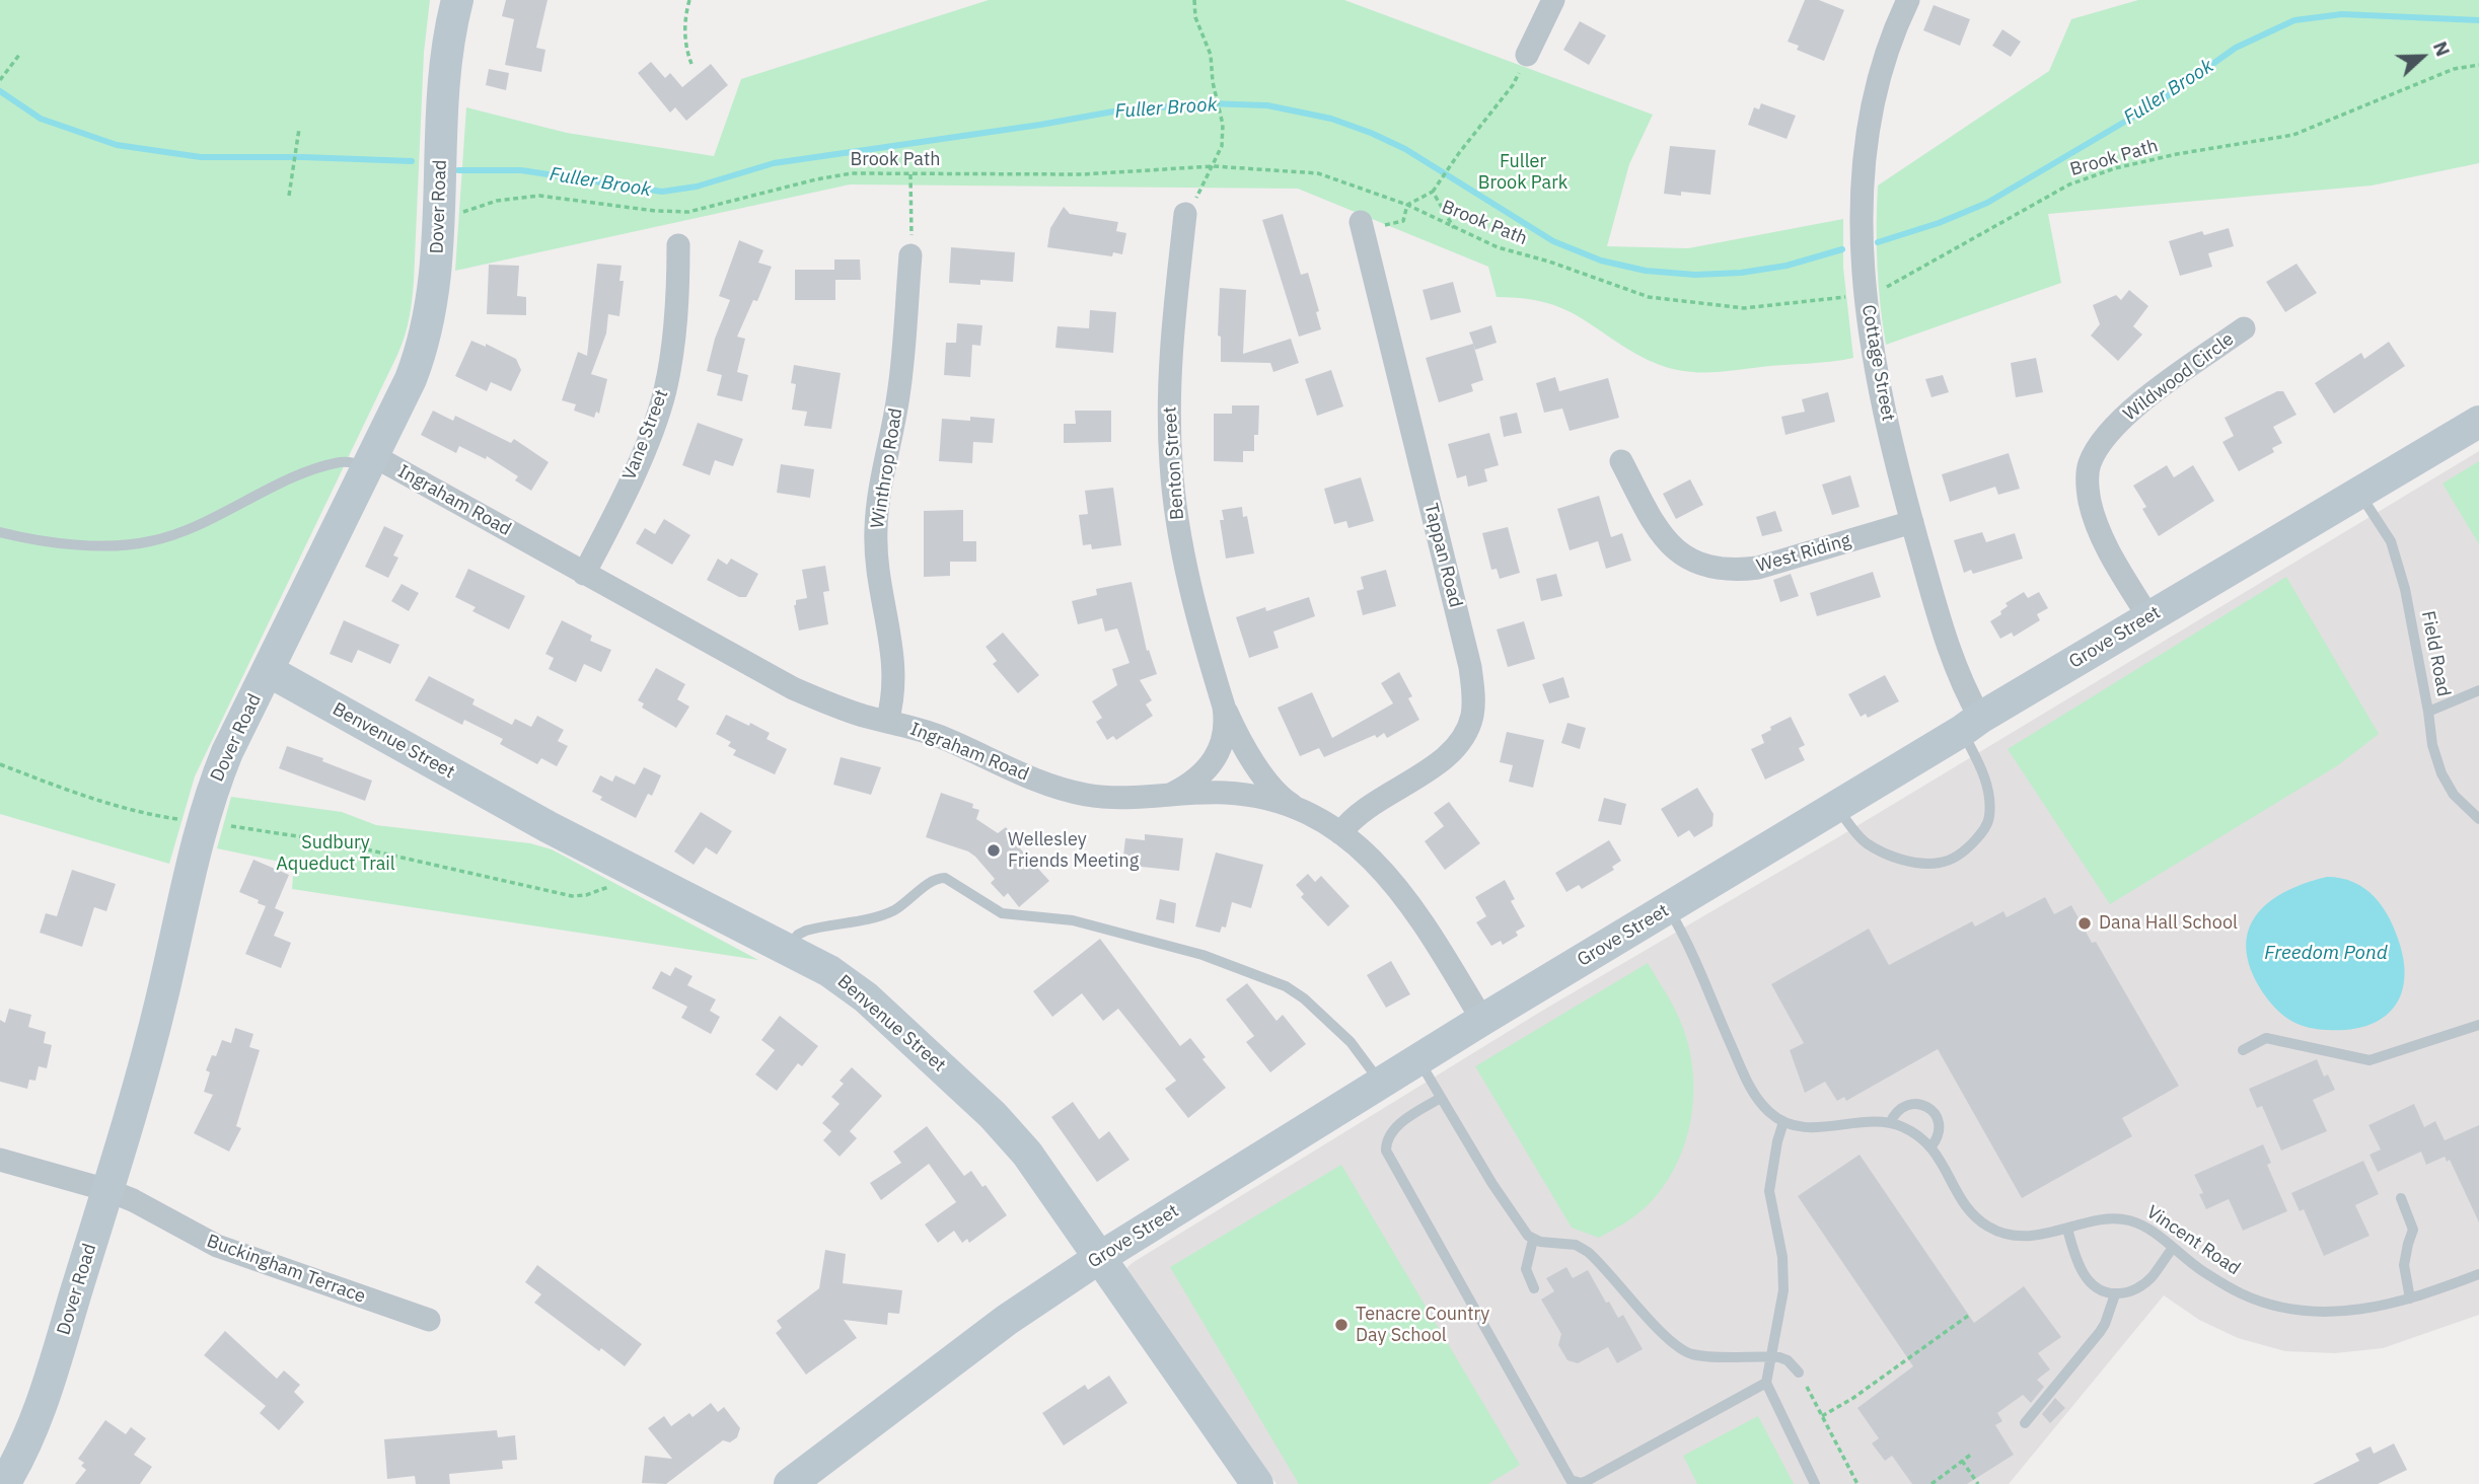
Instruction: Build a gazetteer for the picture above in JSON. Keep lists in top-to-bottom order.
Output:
{
  "streets": {
    "street": [
      "Dover Road",
      "Cottage Street",
      "Wildwood Circle",
      "Vane Street",
      "Benton Street",
      "Winthrop Road",
      "Ingraham Road",
      "West Riding",
      "Tappan Road",
      "Grove Street",
      "Benvenue Street",
      "Buckingham Terrace"
    ],
    "lane": ["Field Road", "Vincent Road"],
    "path": ["Brook Path"]
  },
  "crossings": [
    ["Brook Path", "Dover Road"],
    ["Brook Path", "Cottage Street"],
    ["Dover Road", "Ingraham Road"],
    ["Dover Road", "Benvenue Street"],
    ["Dover Road", "Buckingham Terrace"],
    ["Cottage Street", "West Riding"],
    ["Cottage Street", "Grove Street"],
    ["Wildwood Circle", "Grove Street"],
    ["Vane Street", "Ingraham Road"],
    ["Benton Street", "Ingraham Road"],
    ["Winthrop Road", "Ingraham Road"],
    ["Ingraham Road", "Tappan Road"],
    ["Ingraham Road", "Grove Street"],
    ["Grove Street", "Field Road"],
    ["Grove Street", "Benvenue Street"]
  ],
  "water": ["Fuller Brook", "Freedom Pond"],
  "parks": ["Fuller Brook Park", "Sudbury Aqueduct Trail"],
  "places": ["Wellesley Friends Meeting", "Dana Hall School", "Tenacre Country Day School"],
  "north": "right"
}
